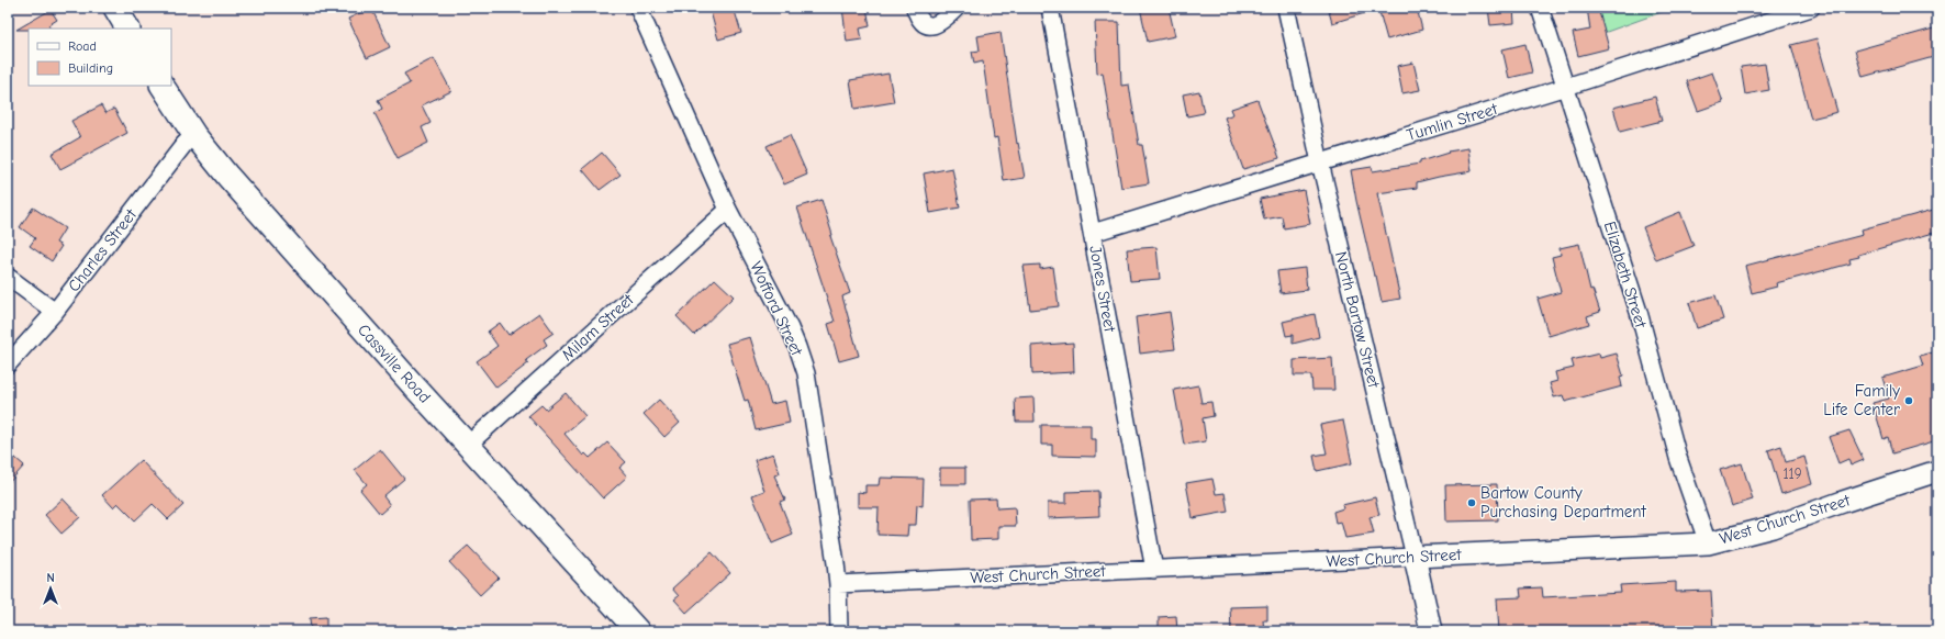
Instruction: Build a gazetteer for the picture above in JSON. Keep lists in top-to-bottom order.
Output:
{
  "streets": {
    "main road": ["Cassville Road"],
    "street": [
      "Tumlin Street",
      "Charles Street",
      "Elizabeth Street",
      "Jones Street",
      "Wofford Street",
      "North Bartow Street",
      "Milam Street",
      "West Church Street"
    ]
  },
  "crossings": [
    ["Tumlin Street", "Elizabeth Street"],
    ["Tumlin Street", "Jones Street"],
    ["Tumlin Street", "North Bartow Street"],
    ["Charles Street", "Cassville Road"],
    ["Elizabeth Street", "West Church Street"],
    ["Jones Street", "West Church Street"],
    ["Wofford Street", "Milam Street"],
    ["Wofford Street", "West Church Street"],
    ["North Bartow Street", "West Church Street"],
    ["Milam Street", "Cassville Road"]
  ],
  "places": ["Family Life Center", "Bartow County Purchasing Department"],
  "house_numbers": ["119"],
  "legend": ["Road", "Building"],
  "north": "top"
}
